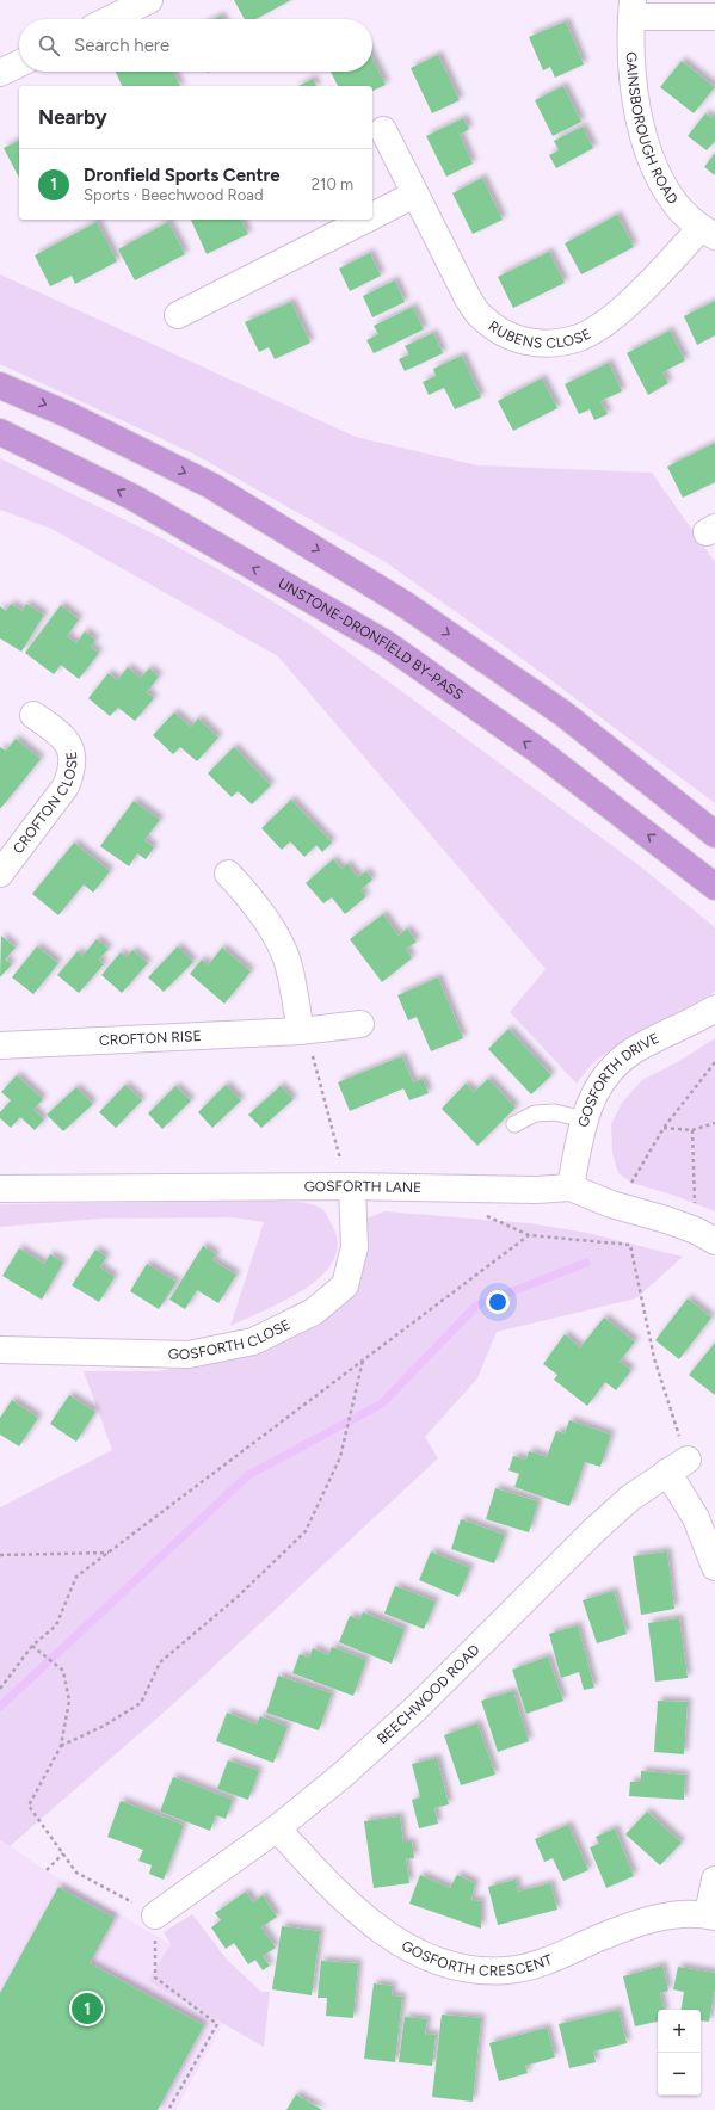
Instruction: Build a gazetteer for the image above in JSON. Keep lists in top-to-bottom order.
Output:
{
  "streets": {
    "highway": ["UNSTONE-DRONFIELD BY-PASS"],
    "street": [
      "GAINSBOROUGH ROAD",
      "RUBENS CLOSE",
      "CROFTON CLOSE",
      "CROFTON RISE",
      "GOSFORTH DRIVE",
      "GOSFORTH LANE",
      "GOSFORTH CLOSE",
      "BEECHWOOD ROAD",
      "GOSFORTH CRESCENT"
    ]
  },
  "crossings": [
    ["GAINSBOROUGH ROAD", "RUBENS CLOSE"],
    ["GOSFORTH DRIVE", "GOSFORTH LANE"],
    ["GOSFORTH LANE", "GOSFORTH CLOSE"],
    ["BEECHWOOD ROAD", "GOSFORTH CRESCENT"]
  ],
  "page": {
    "search": "Search here",
    "heading": "Nearby",
    "list": [
      {
        "mark": "1",
        "name": "Dronfield Sports Centre",
        "note": "Sports · Beechwood Road",
        "value": "210 m"
      }
    ],
    "pins": "1",
    "map_buttons": ["+", "−"]
  }
}
